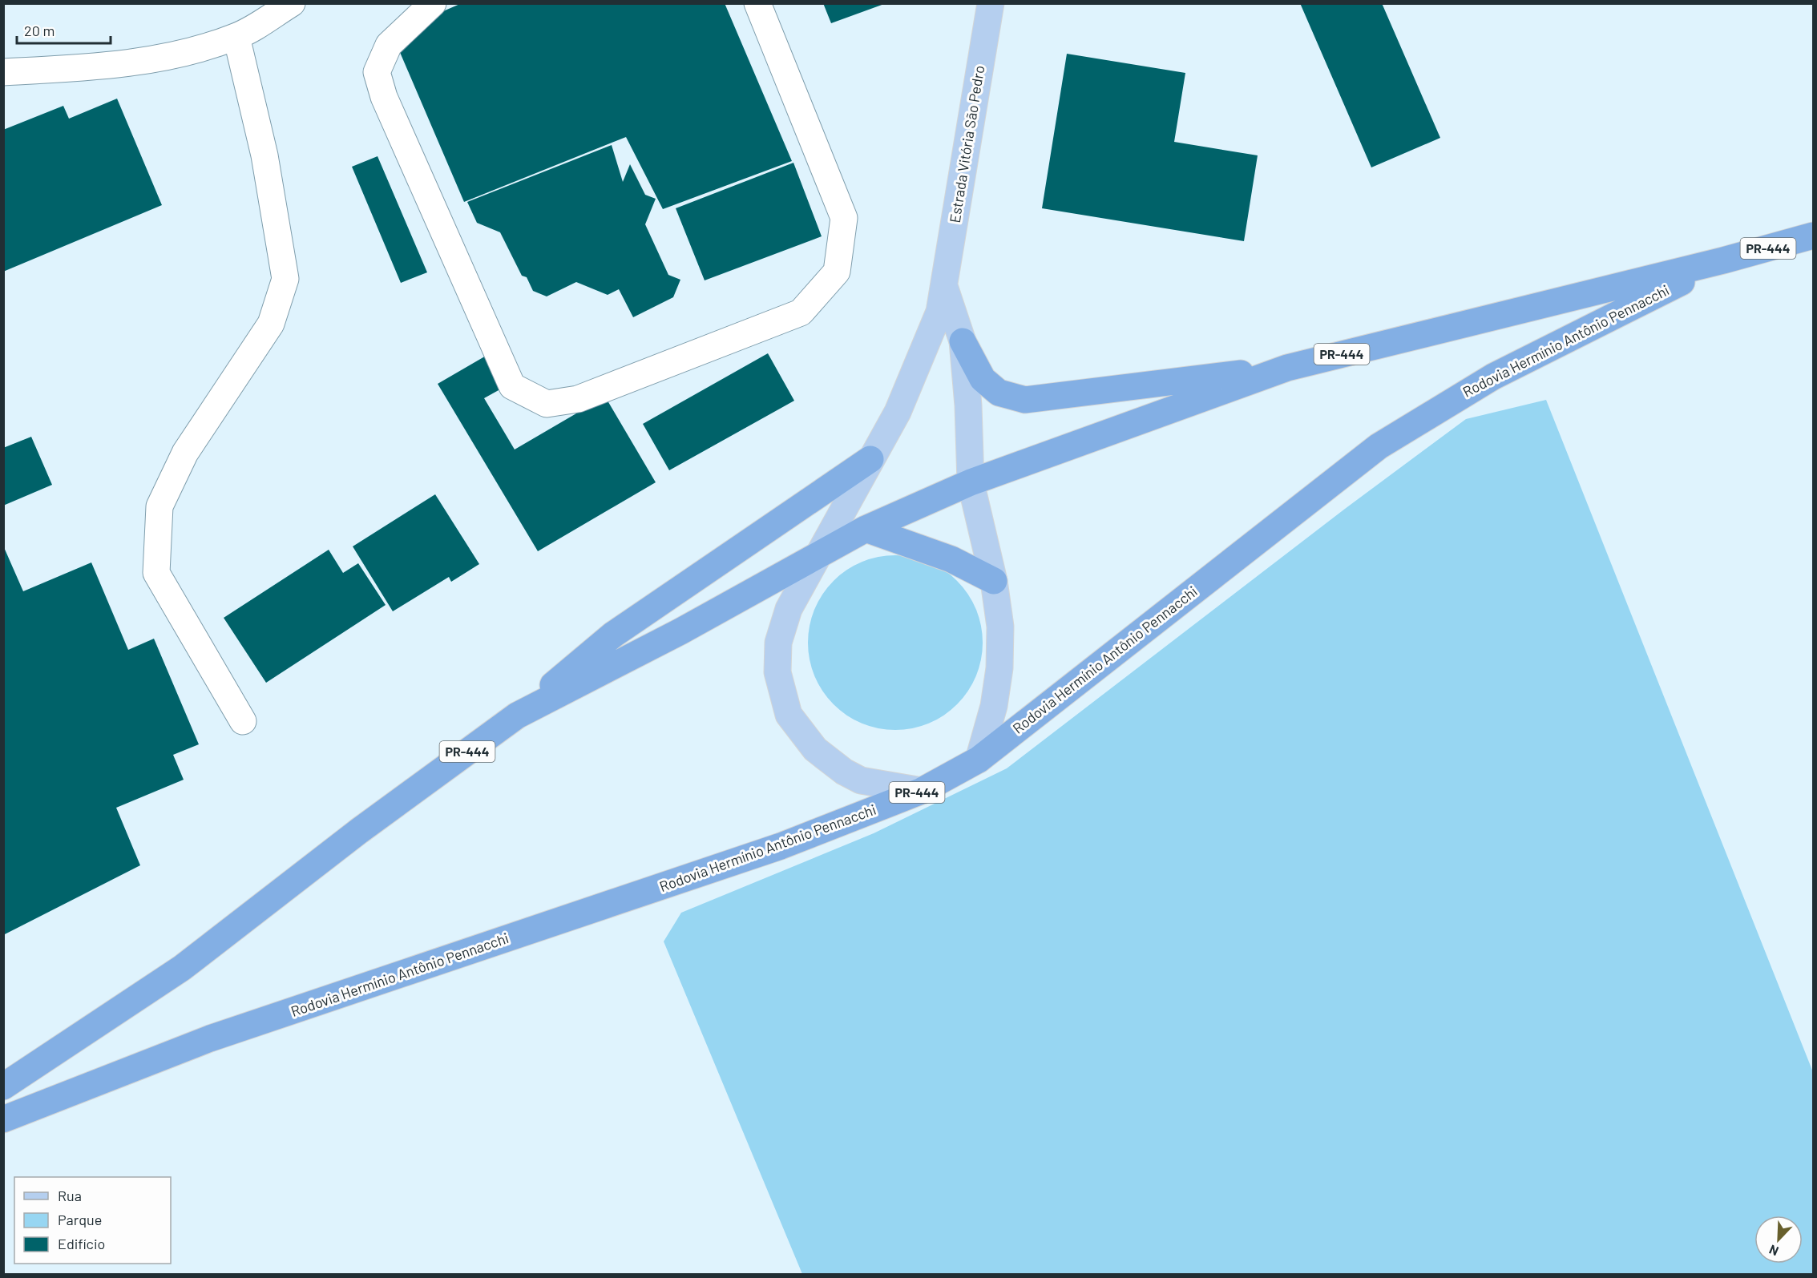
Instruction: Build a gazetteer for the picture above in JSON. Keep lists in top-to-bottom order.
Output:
{
  "streets": {
    "highway": ["PR-444", "Rodovia Hermínio Antônio Pennacchi"],
    "main road": ["Estrada Vitória São Pedro"]
  },
  "crossings": [
    ["Estrada Vitória São Pedro", "Rodovia Hermínio Antônio Pennacchi"]
  ],
  "legend": ["Rua", "Parque", "Edifício"],
  "scale_bar": "20 m",
  "north": "bottom left"
}
